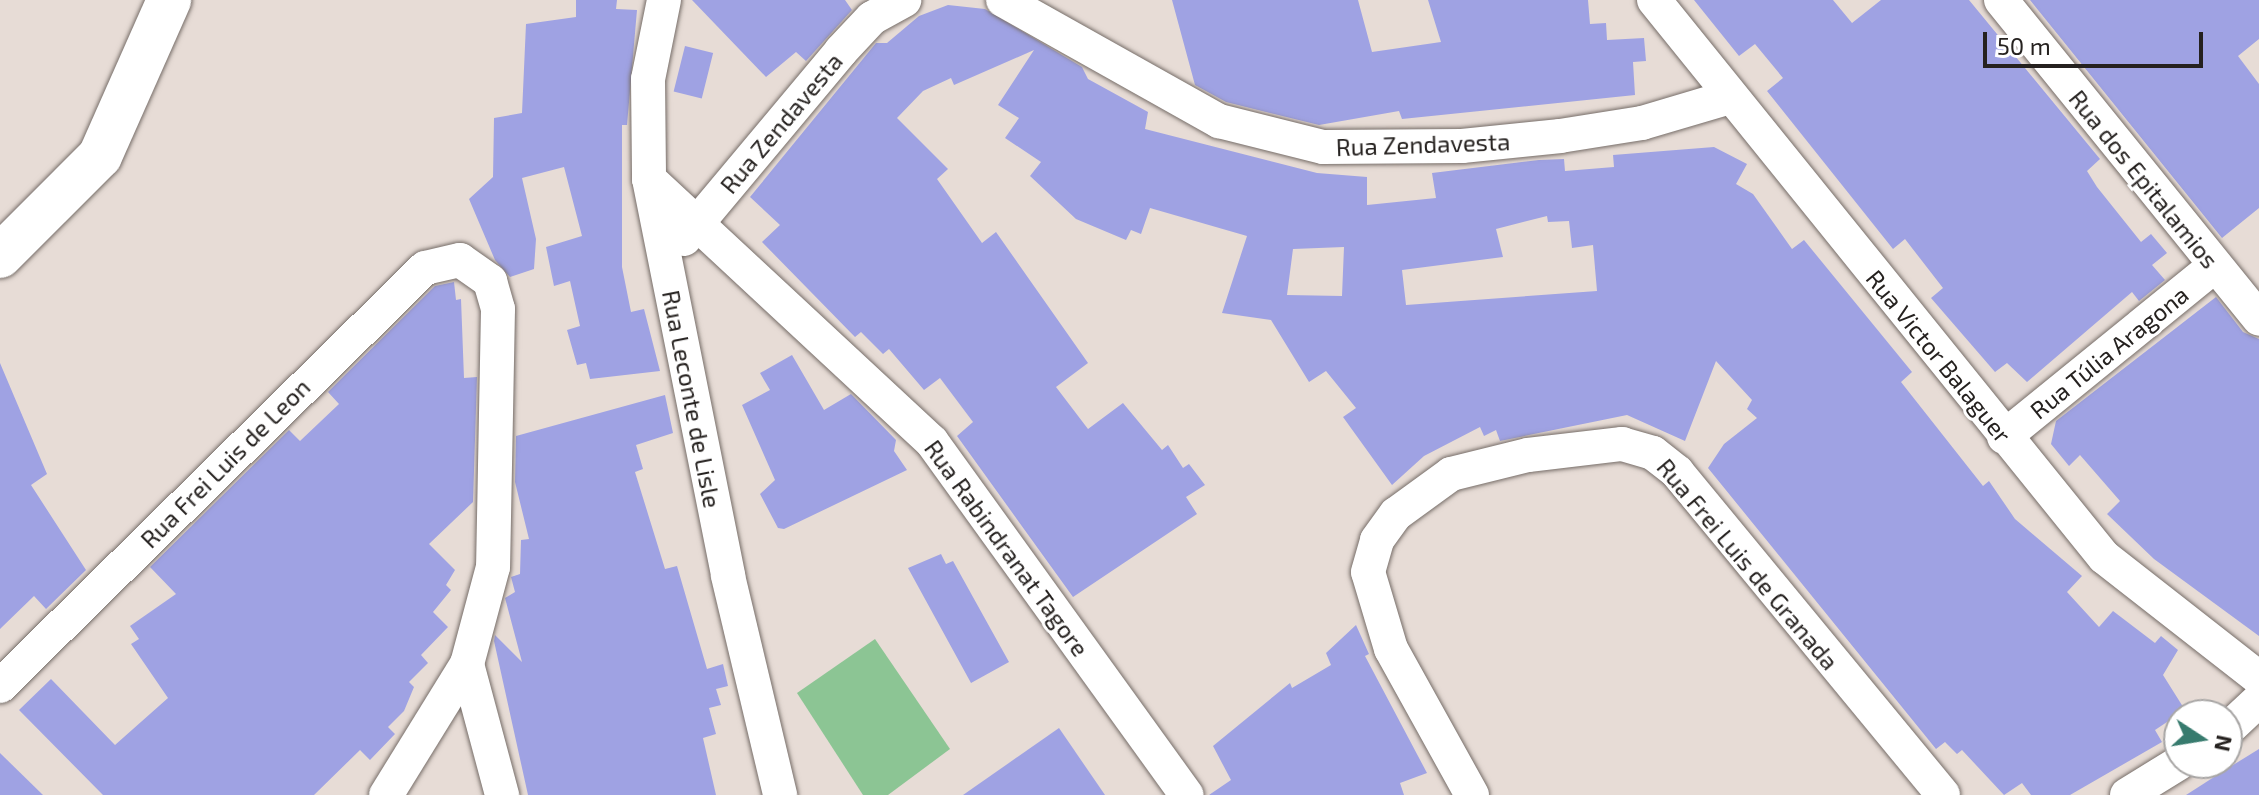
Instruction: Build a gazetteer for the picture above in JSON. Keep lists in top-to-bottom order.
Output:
{
  "streets": {
    "street": [
      "Rua Zendavesta",
      "Rua dos Epitalamios",
      "Rua Túlia Aragona",
      "Rua Victor Balaguer",
      "Rua Leconte de Lisle",
      "Rua Frei Luis de Leon",
      "Rua Rabindranat Tagore",
      "Rua Frei Luis de Granada"
    ]
  },
  "crossings": [
    ["Rua Zendavesta", "Rua Victor Balaguer"],
    ["Rua Zendavesta", "Rua Leconte de Lisle"],
    ["Rua Zendavesta", "Rua Rabindranat Tagore"],
    ["Rua dos Epitalamios", "Rua Túlia Aragona"],
    ["Rua Túlia Aragona", "Rua Victor Balaguer"]
  ],
  "scale_bar": "50 m",
  "north": "right"
}
